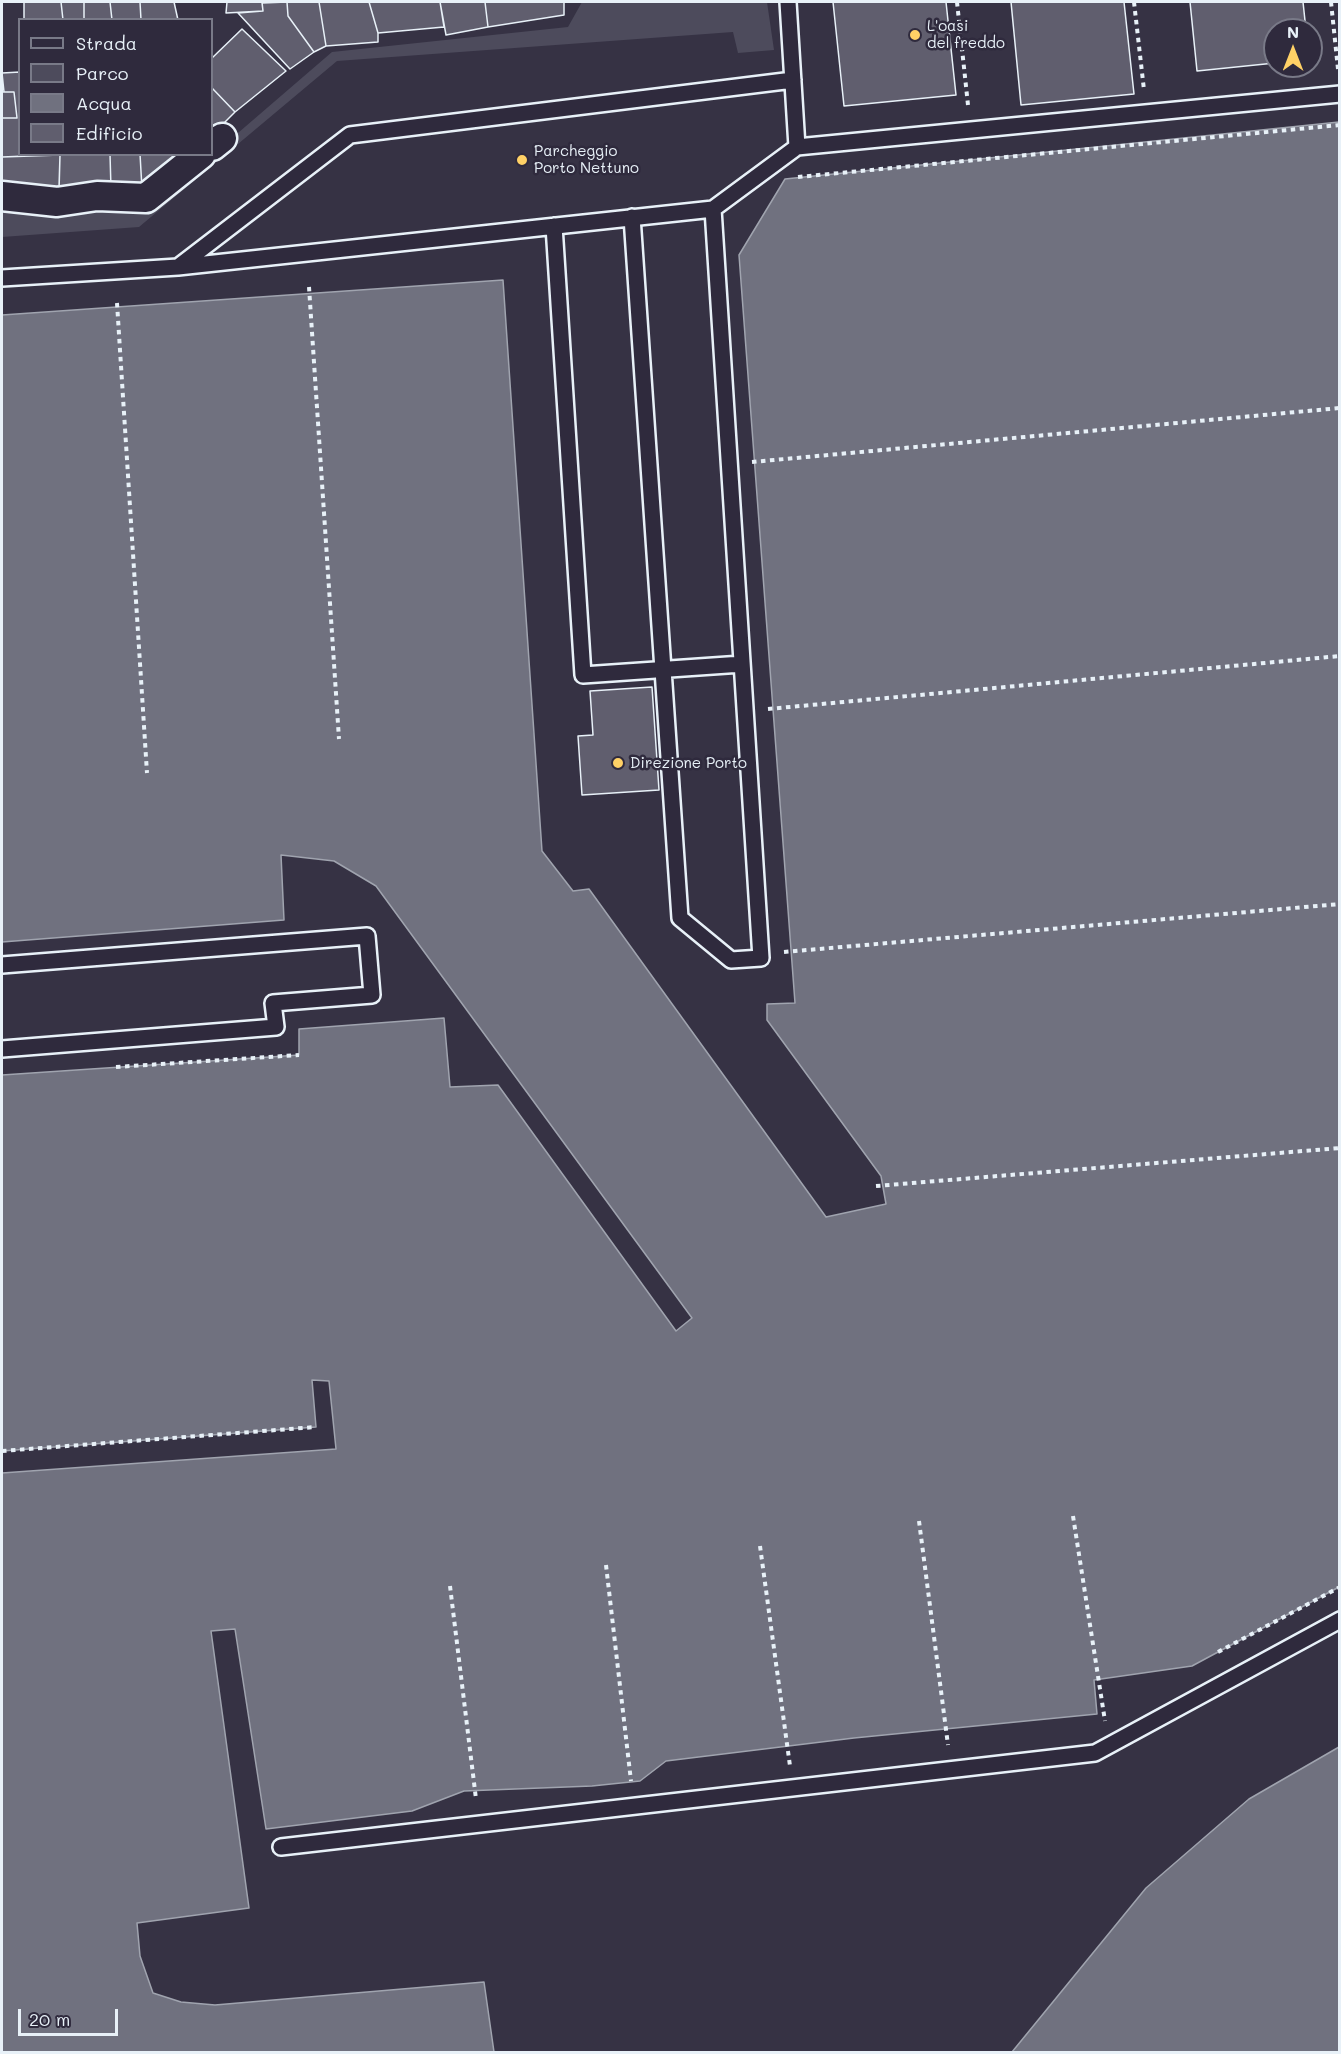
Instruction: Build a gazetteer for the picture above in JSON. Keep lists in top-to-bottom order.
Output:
{
  "places": ["L'oasi del freddo", "Parcheggio Porto Nettuno", "Direzione Porto"],
  "legend": [
    "Strada",
    "Parco",
    "Acqua",
    "Edificio"
  ],
  "scale_bar": "20 m",
  "north": "top"
}
